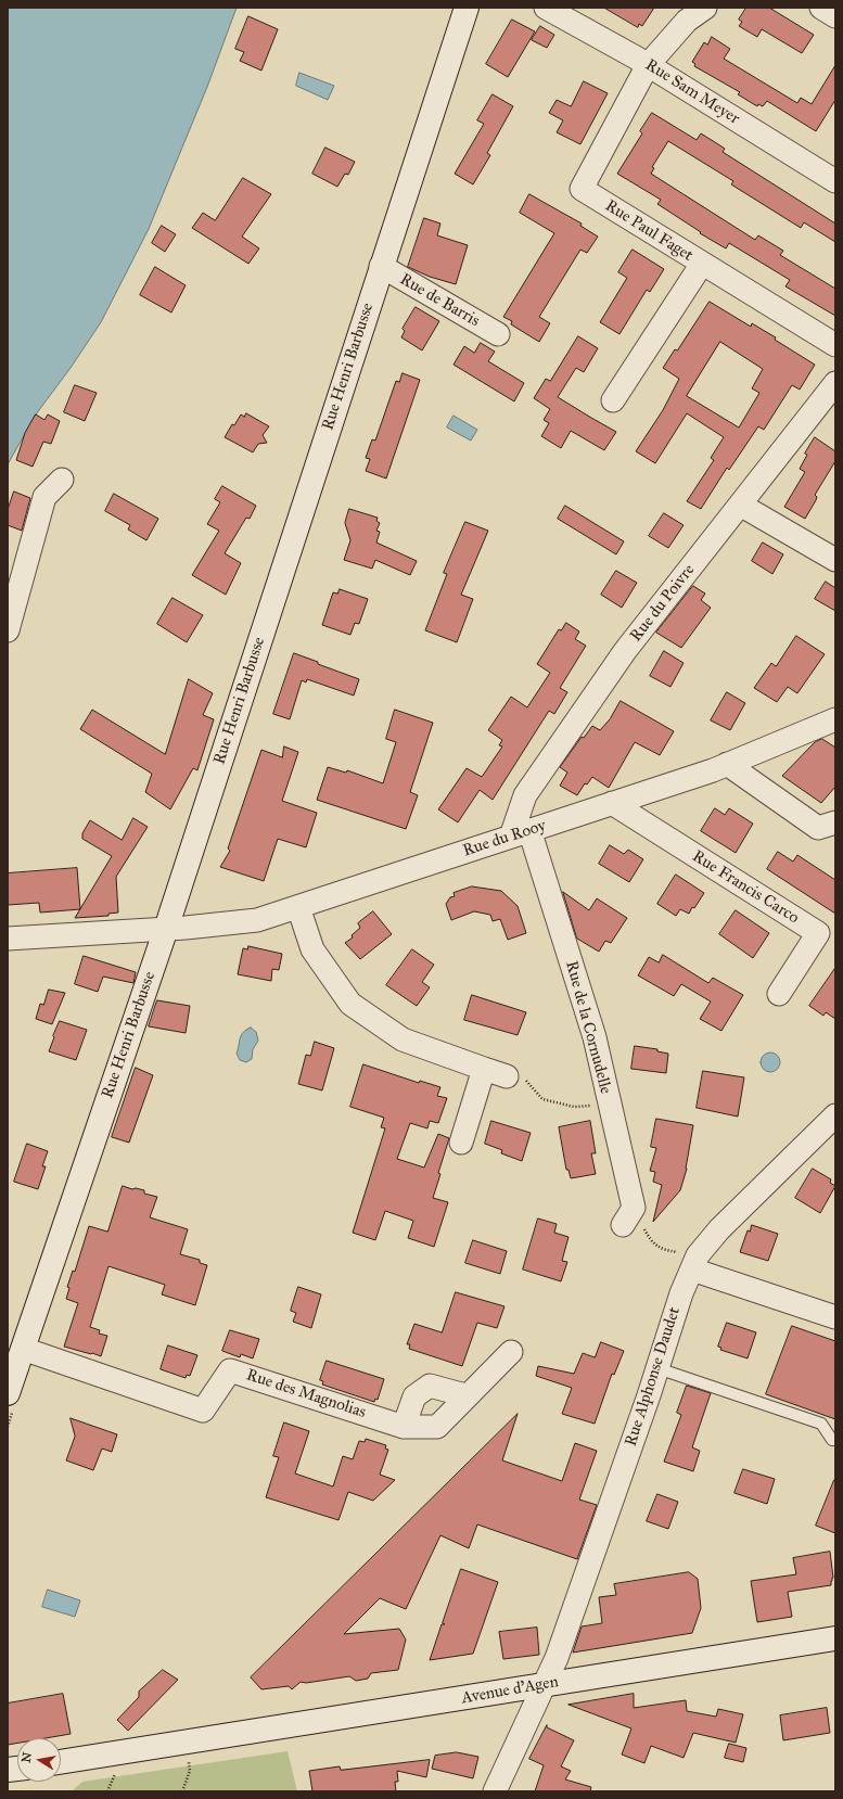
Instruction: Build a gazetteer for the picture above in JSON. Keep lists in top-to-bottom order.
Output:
{
  "streets": {
    "main road": ["Rue Henri Barbusse", "Avenue d'Agen"],
    "street": [
      "Rue Sam Meyer",
      "Rue Paul Faget",
      "Rue de Barris",
      "Rue du Poivre",
      "Rue du Rooy",
      "Rue Francis Carco",
      "Rue de la Cornudelle",
      "Rue Alphonse Daudet",
      "Rue des Magnolias"
    ]
  },
  "crossings": [
    ["Rue Sam Meyer", "Rue Paul Faget"],
    ["Rue de Barris", "Rue Henri Barbusse"],
    ["Rue Henri Barbusse", "Rue du Rooy"],
    ["Rue Henri Barbusse", "Rue des Magnolias"],
    ["Rue du Poivre", "Rue du Rooy"],
    ["Rue du Poivre", "Rue de la Cornudelle"],
    ["Rue du Rooy", "Rue Francis Carco"],
    ["Rue du Rooy", "Rue de la Cornudelle"],
    ["Rue Alphonse Daudet", "Avenue d'Agen"]
  ],
  "north": "left"
}
